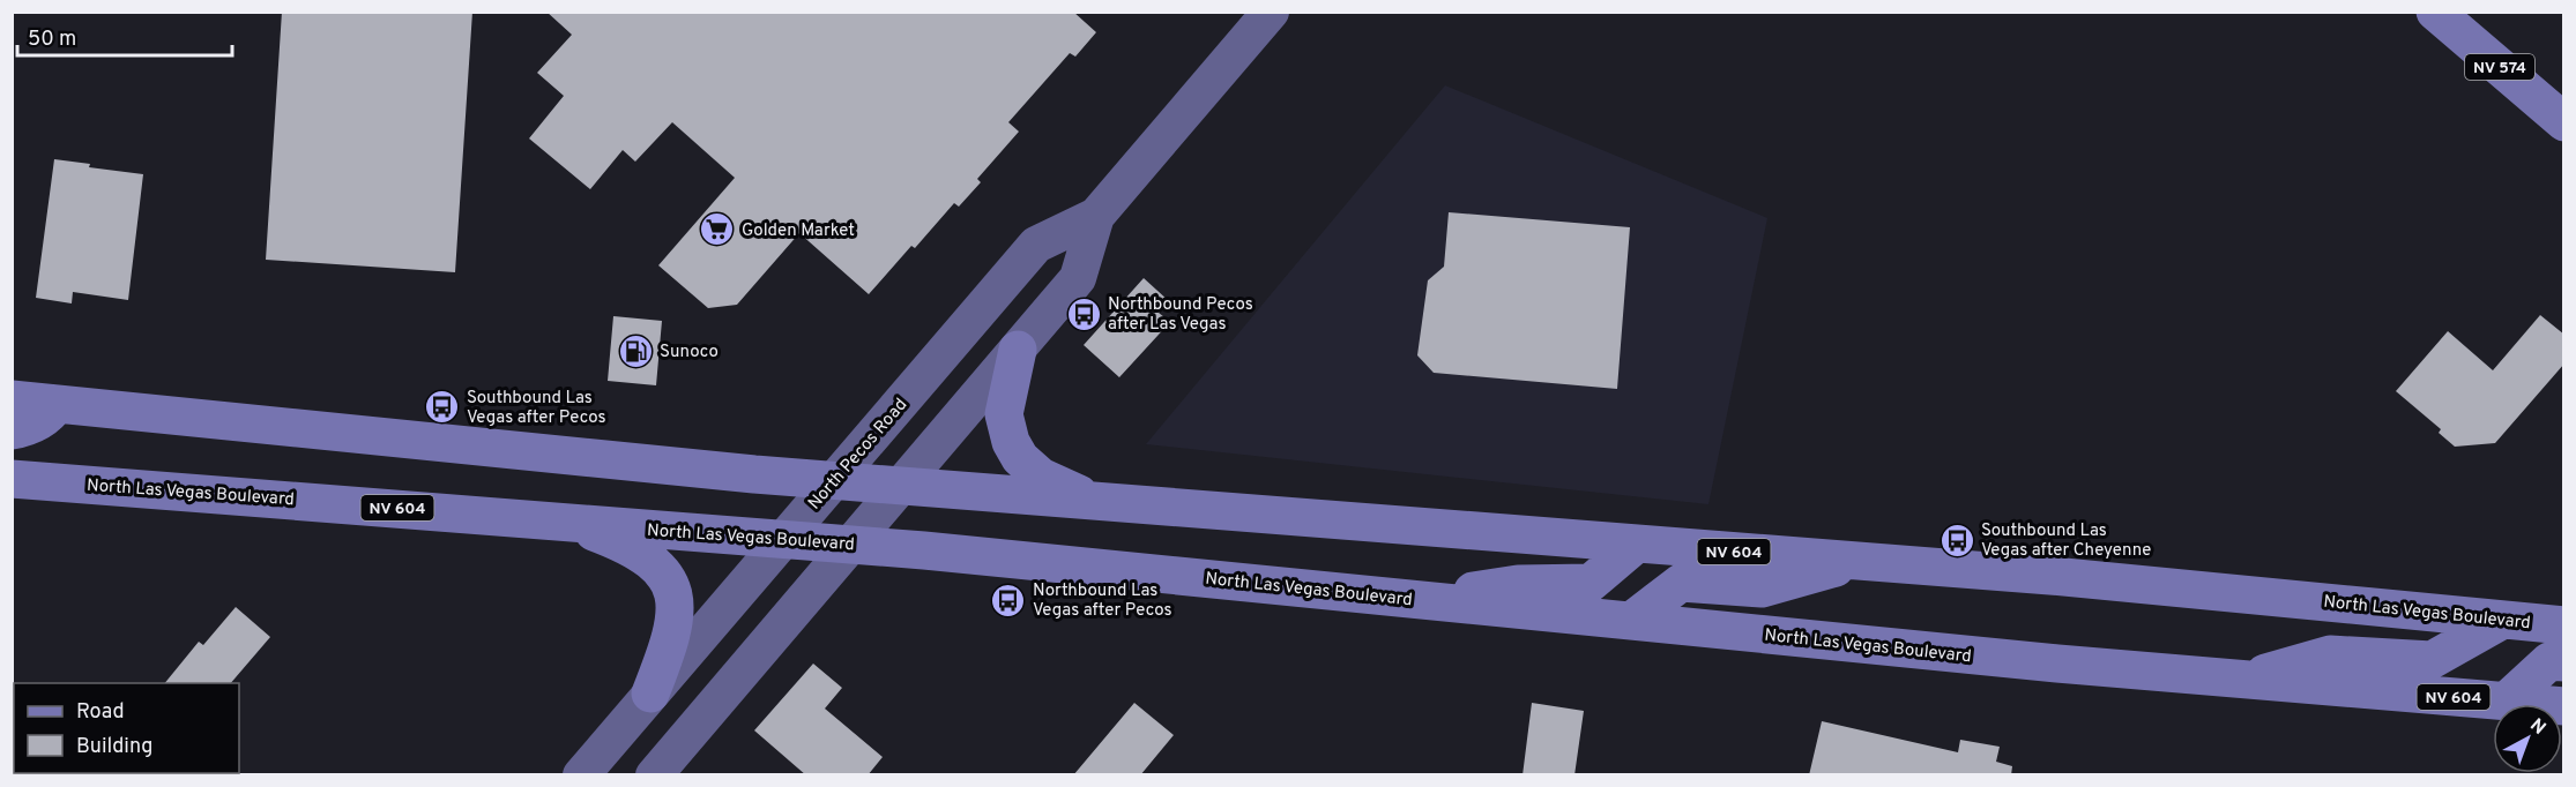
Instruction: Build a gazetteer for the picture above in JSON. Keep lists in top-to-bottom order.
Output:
{
  "streets": {
    "main road": [
      "NV 574",
      "North Pecos Road",
      "North Las Vegas Boulevard",
      "NV 604"
    ]
  },
  "crossings": [
    ["North Pecos Road", "North Las Vegas Boulevard"]
  ],
  "places": {
    "supermarket": ["Golden Market"],
    "bus stop": [
      "Northbound Pecos after Las Vegas",
      "Southbound Las Vegas after Pecos",
      "Southbound Las Vegas after Cheyenne",
      "Northbound Las Vegas after Pecos"
    ],
    "fuel station": ["Sunoco"]
  },
  "legend": ["Road", "Building"],
  "scale_bar": "50 m",
  "north": "top right"
}
